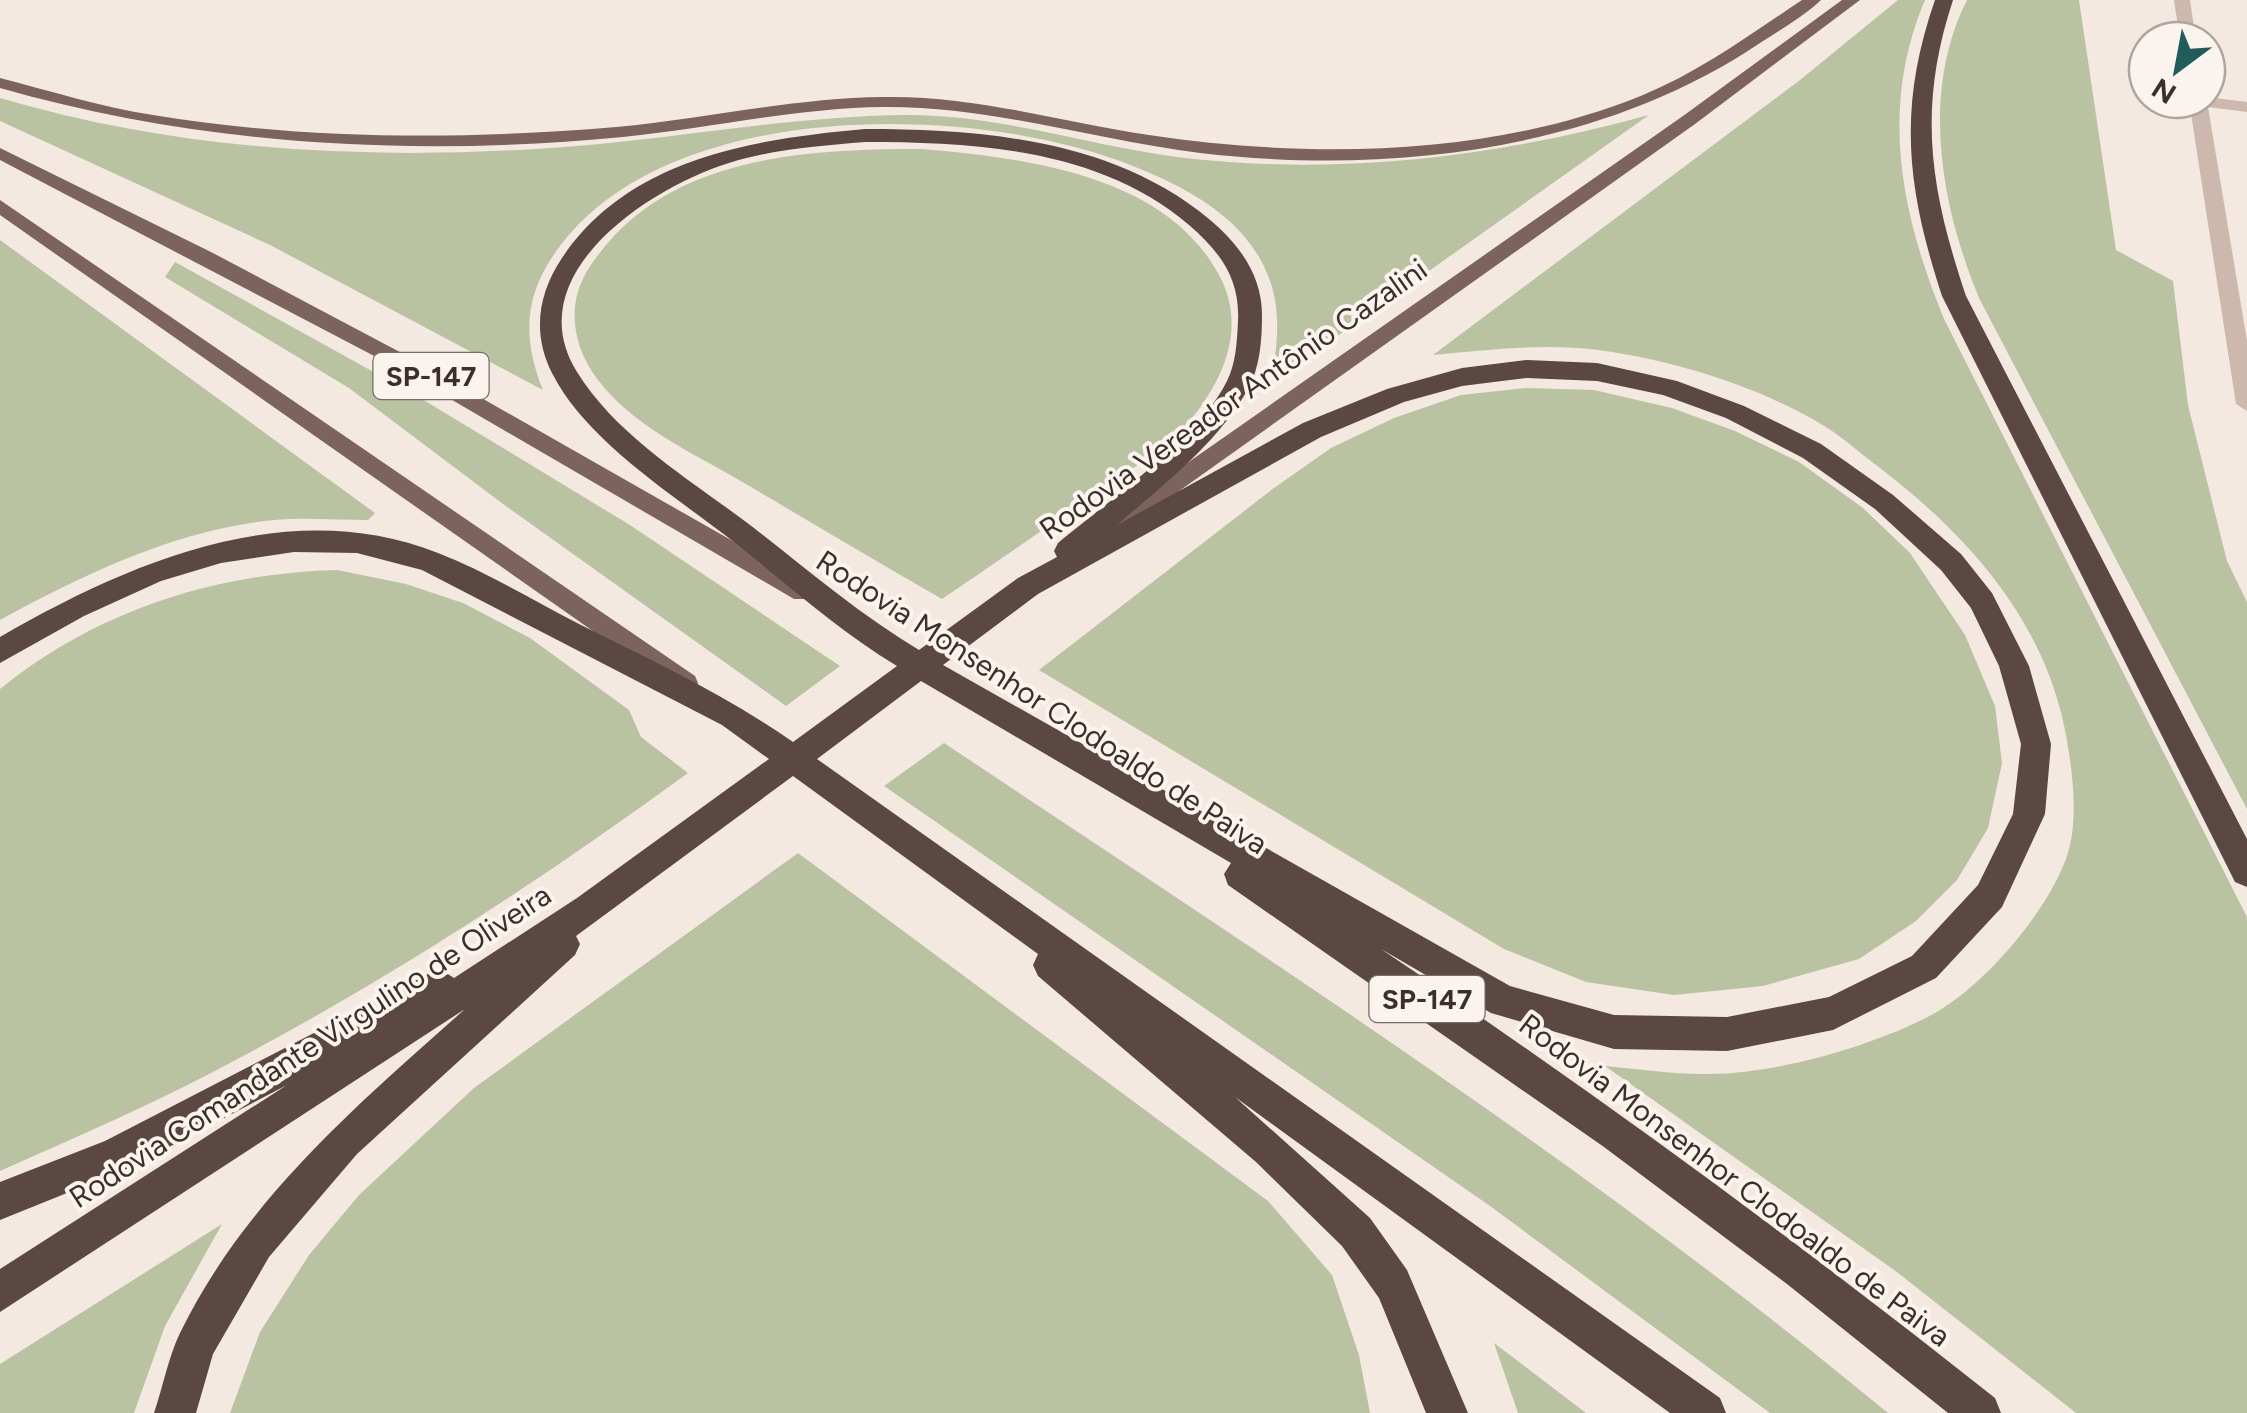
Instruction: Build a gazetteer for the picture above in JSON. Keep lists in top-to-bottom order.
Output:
{
  "streets": {
    "highway": [
      "SP-147",
      "Rodovia Vereador Antônio Cazalini",
      "Rodovia Monsenhor Clodoaldo de Paiva",
      "Rodovia Comandante Virgulino de Oliveira"
    ]
  },
  "crossings": [
    ["Rodovia Vereador Antônio Cazalini", "Rodovia Comandante Virgulino de Oliveira"]
  ],
  "north": "bottom left"
}
